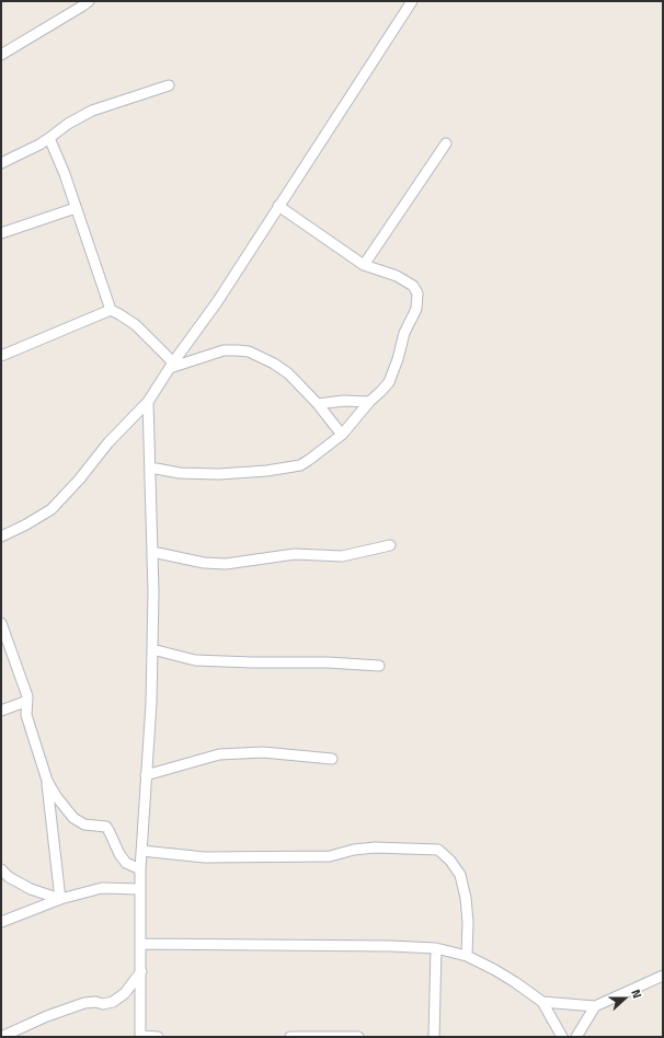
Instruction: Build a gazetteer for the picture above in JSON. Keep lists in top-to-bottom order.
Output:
{
  "north": "right"
}
